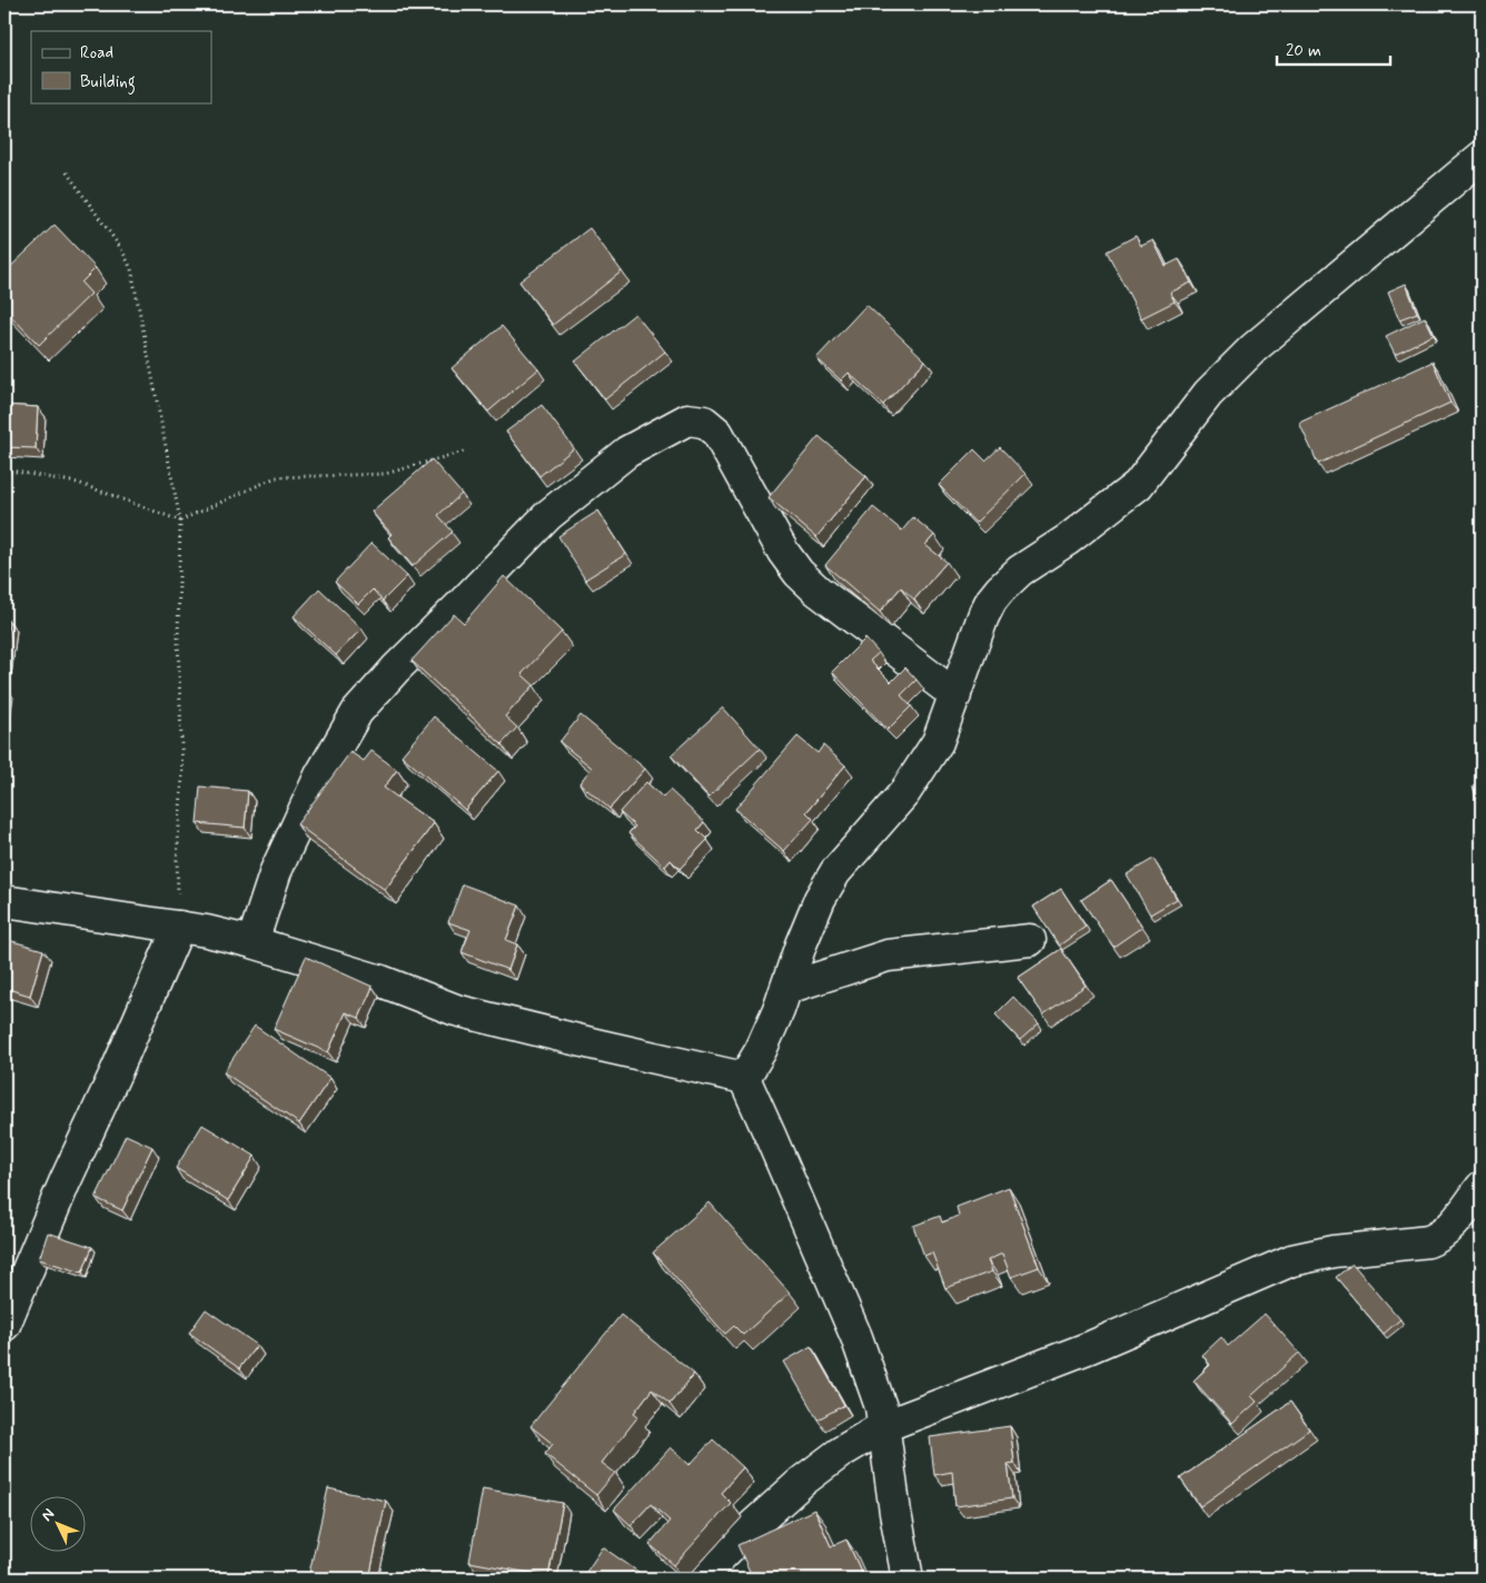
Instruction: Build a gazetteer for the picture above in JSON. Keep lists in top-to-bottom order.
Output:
{
  "legend": ["Road", "Building"],
  "scale_bar": "20 m",
  "north": "top left"
}
